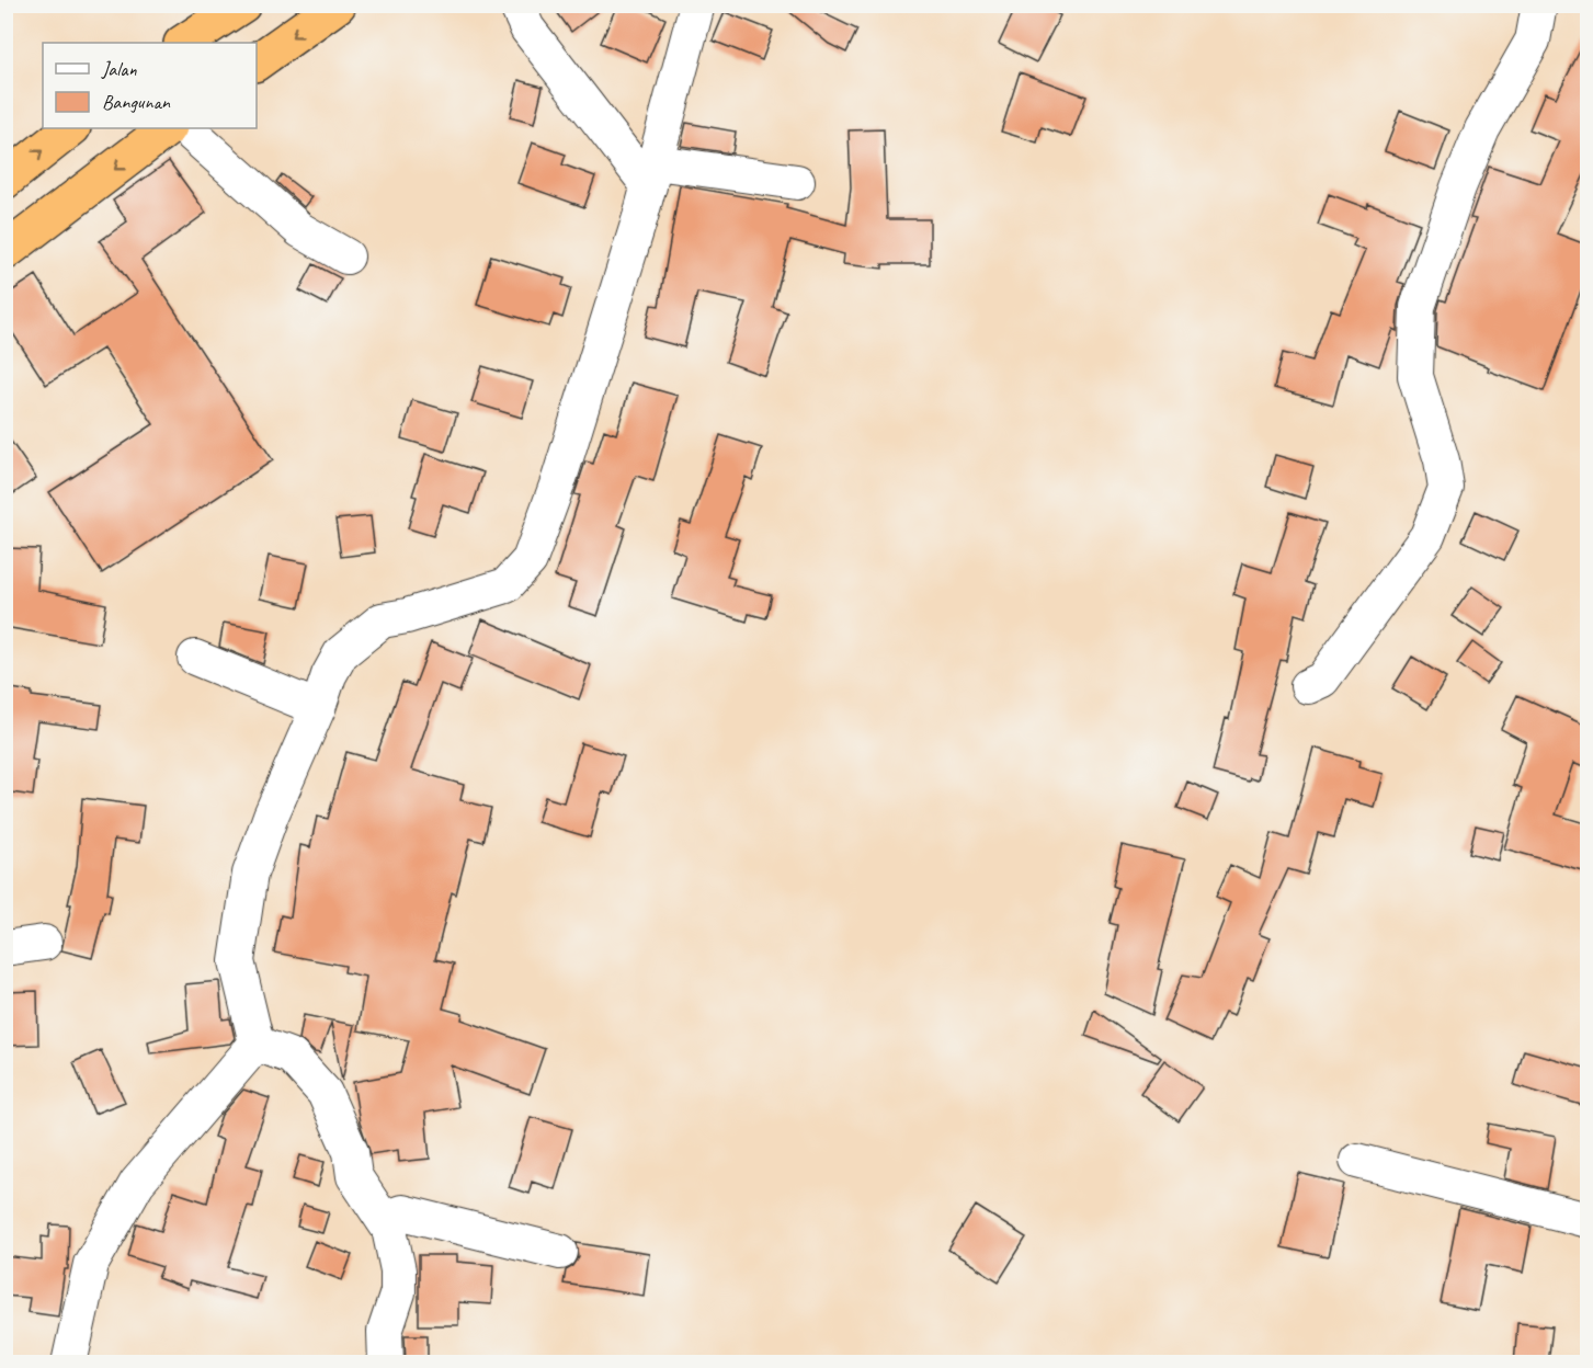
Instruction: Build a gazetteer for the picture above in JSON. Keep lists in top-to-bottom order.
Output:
{
  "legend": ["Jalan", "Bangunan"]
}
